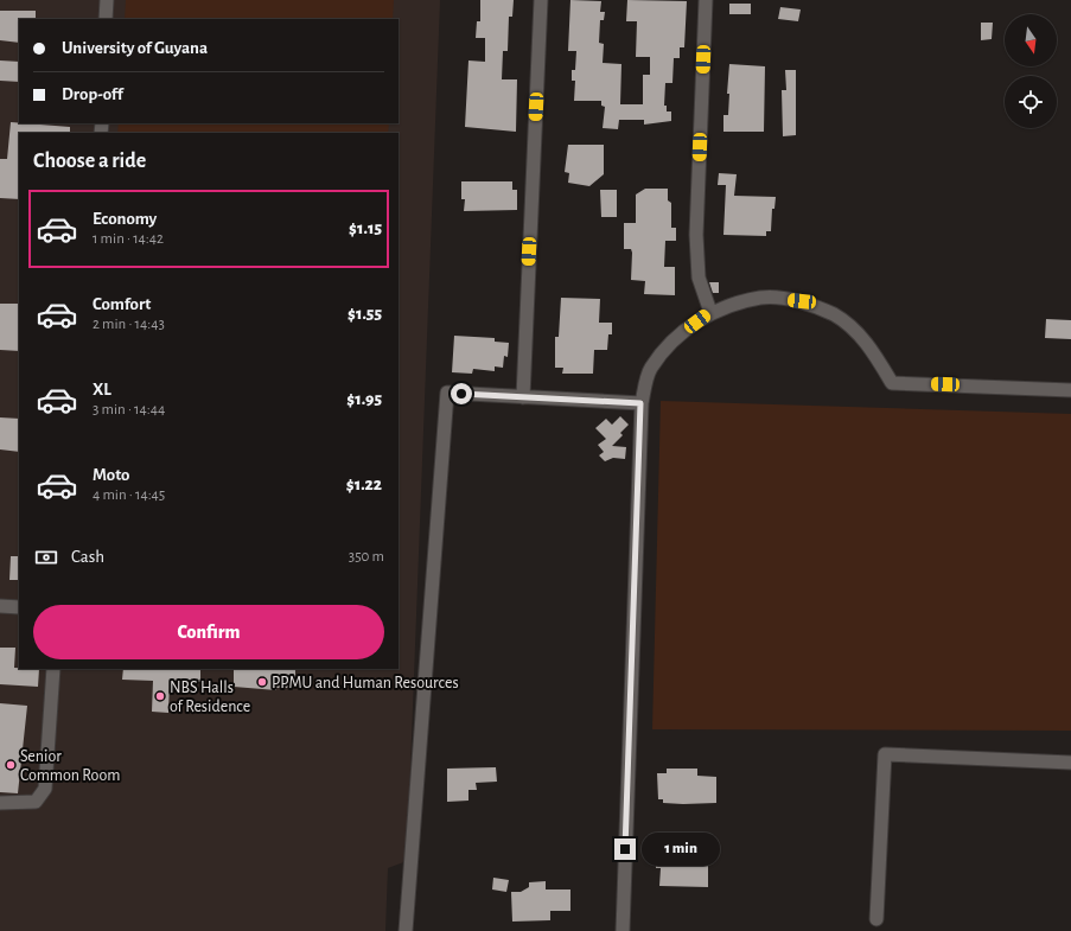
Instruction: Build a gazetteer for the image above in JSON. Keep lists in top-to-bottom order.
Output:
{
  "places": ["PPMU and Human Resources", "NBS Halls of Residence", "Senior Common Room"],
  "north": "bottom",
  "page": {
    "banner": ["University of Guyana", "Drop-off"],
    "heading": "Choose a ride",
    "list": [
      {
        "name": "Economy",
        "note": "1 min · 14:42",
        "value": "$1.15"
      },
      {
        "name": "Comfort",
        "note": "2 min · 14:43",
        "value": "$1.55"
      },
      {
        "name": "XL",
        "note": "3 min · 14:44",
        "value": "$1.95"
      },
      {
        "name": "Moto",
        "note": "4 min · 14:45",
        "value": "$1.22"
      }
    ],
    "pay": ["Cash", "350 m"],
    "buttons": "Confirm",
    "bubble": "1 min"
  }
}
